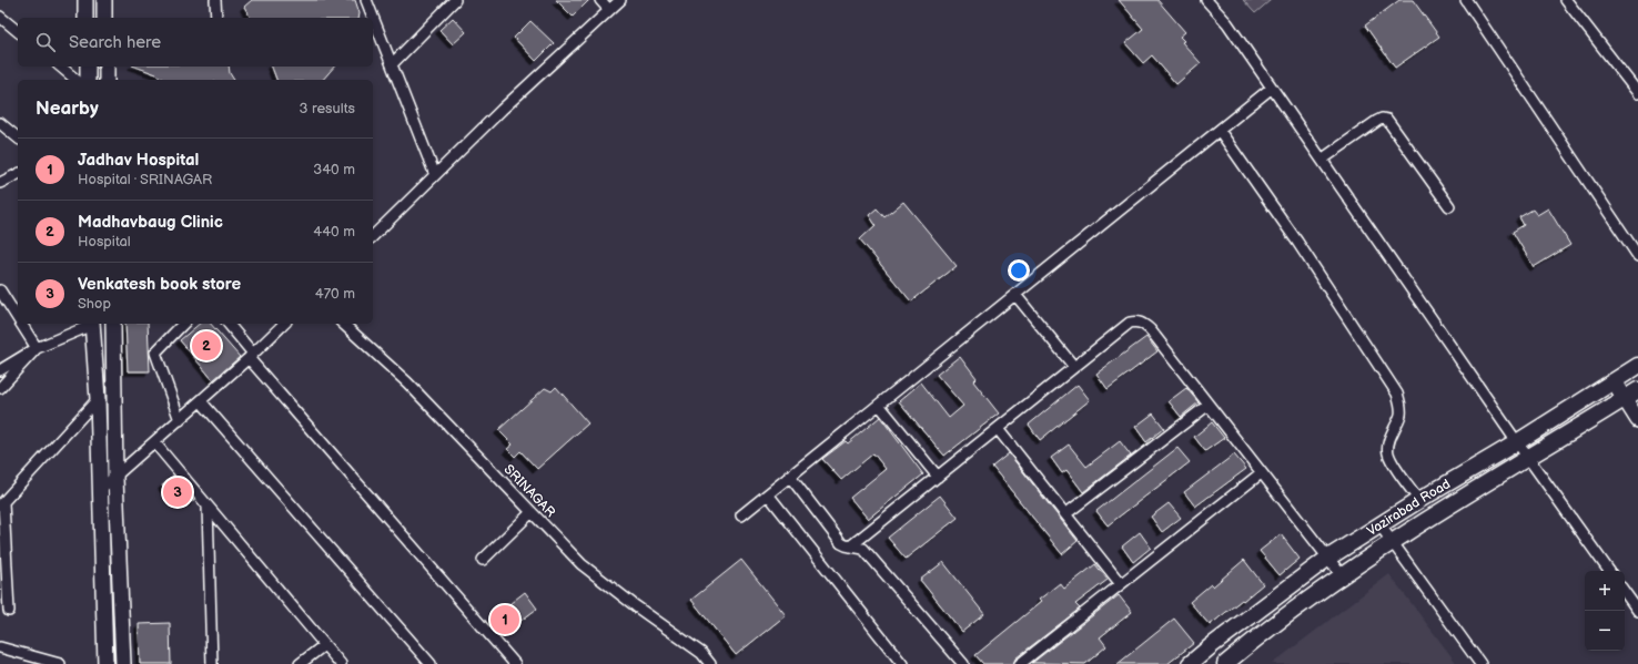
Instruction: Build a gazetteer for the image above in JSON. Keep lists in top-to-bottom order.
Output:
{
  "streets": {
    "main road": ["Vazirabad Road"],
    "street": ["SRINAGAR"]
  },
  "page": {
    "search": "Search here",
    "heading": ["Nearby", "3 results"],
    "list": [
      {
        "mark": "1",
        "name": "Jadhav Hospital",
        "note": "Hospital · SRINAGAR",
        "value": "340 m"
      },
      {
        "mark": "2",
        "name": "Madhavbaug Clinic",
        "note": "Hospital",
        "value": "440 m"
      },
      {
        "mark": "3",
        "name": "Venkatesh book store",
        "note": "Shop",
        "value": "470 m"
      }
    ],
    "pins": ["2", "3", "1"],
    "map_buttons": ["+", "−"]
  }
}
